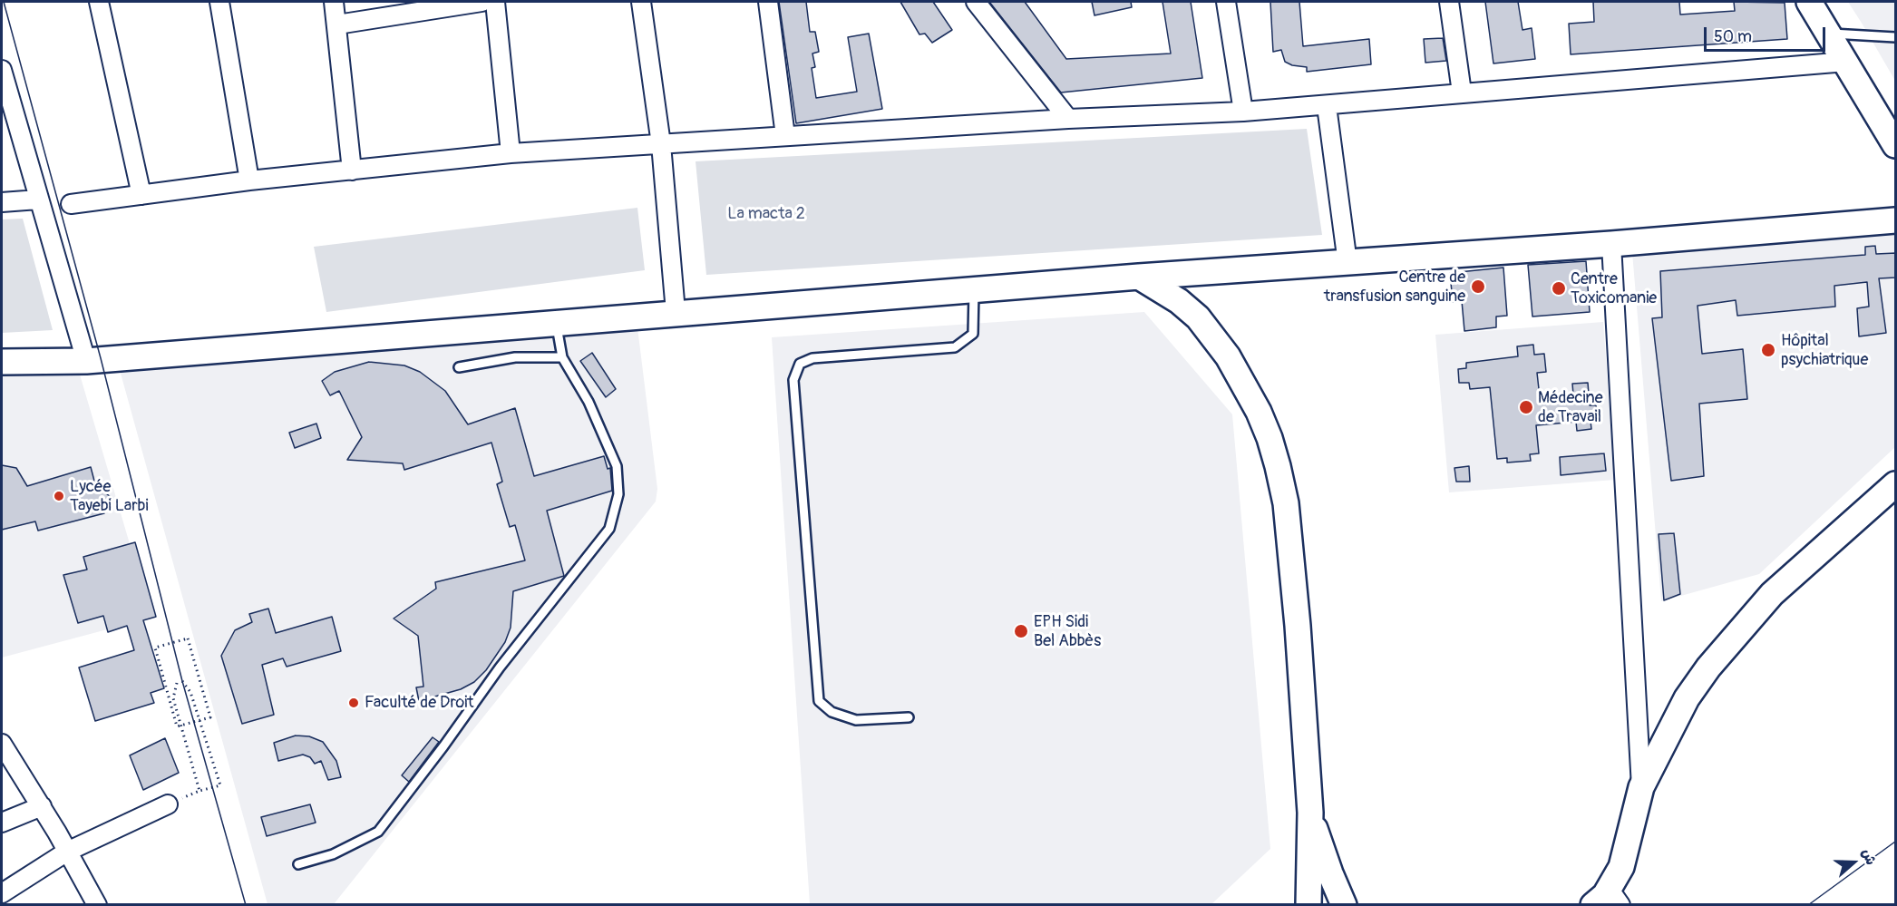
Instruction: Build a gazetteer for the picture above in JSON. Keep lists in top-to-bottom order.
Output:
{
  "parks": ["La macta 2"],
  "places": [
    "Centre de transfusion sanguine",
    "Centre Toxicomanie",
    "Hôpital psychiatrique",
    "Médecine de Travail",
    "Lycée Tayebi Larbi",
    "EPH Sidi Bel Abbès",
    "Faculté de Droit"
  ],
  "scale_bar": "50 m",
  "north": "right"
}
